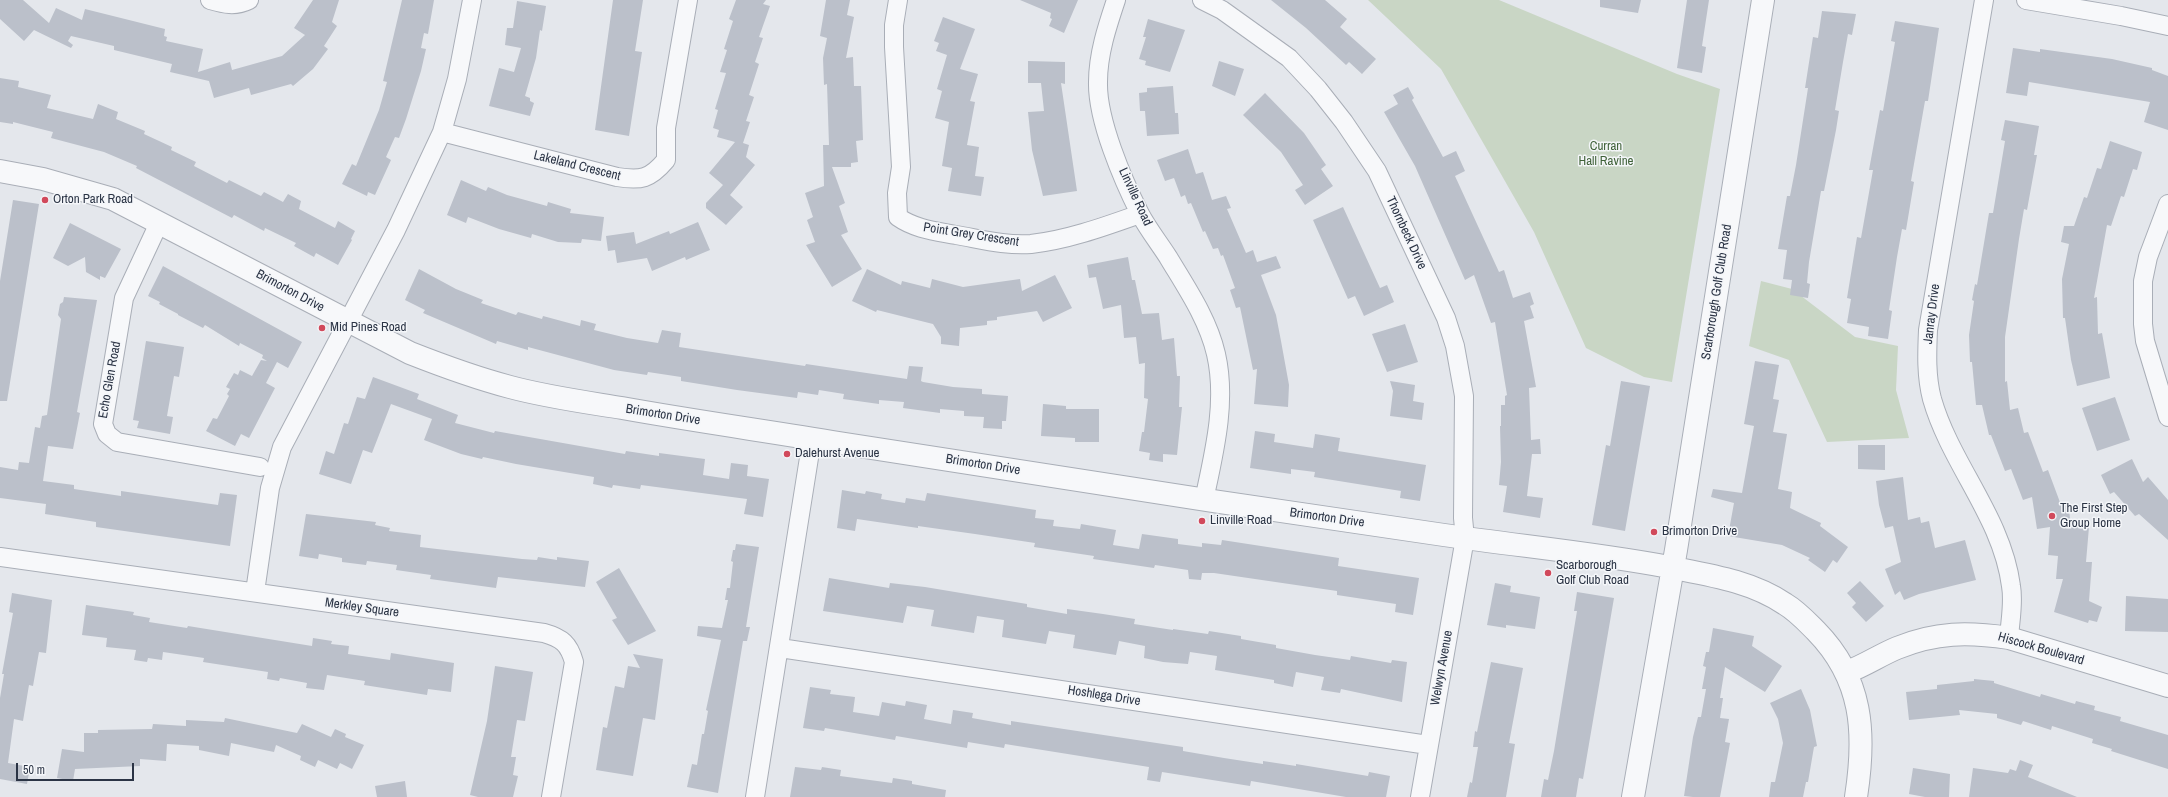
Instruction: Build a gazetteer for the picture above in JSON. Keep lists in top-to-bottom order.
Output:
{
  "streets": {
    "street": [
      "Lakeland Crescent",
      "Linville Road",
      "Thornbeck Drive",
      "Point Grey Crescent",
      "Brimorton Drive",
      "Scarborough Golf Club Road",
      "Janray Drive",
      "Echo Glen Road",
      "Merkley Square",
      "Hiscock Boulevard",
      "Welwyn Avenue",
      "Hoshlega Drive"
    ]
  },
  "crossings": [
    ["Linville Road", "Point Grey Crescent"],
    ["Linville Road", "Brimorton Drive"],
    ["Thornbeck Drive", "Brimorton Drive"],
    ["Thornbeck Drive", "Welwyn Avenue"],
    ["Brimorton Drive", "Scarborough Golf Club Road"],
    ["Brimorton Drive", "Echo Glen Road"],
    ["Brimorton Drive", "Hiscock Boulevard"],
    ["Brimorton Drive", "Welwyn Avenue"],
    ["Janray Drive", "Hiscock Boulevard"],
    ["Welwyn Avenue", "Hoshlega Drive"]
  ],
  "parks": ["Curran Hall Ravine"],
  "places": [
    "Orton Park Road",
    "Mid Pines Road",
    "Dalehurst Avenue",
    "The First Step Group Home",
    "Linville Road",
    "Brimorton Drive",
    "Scarborough Golf Club Road"
  ],
  "scale_bar": "50 m"
}
